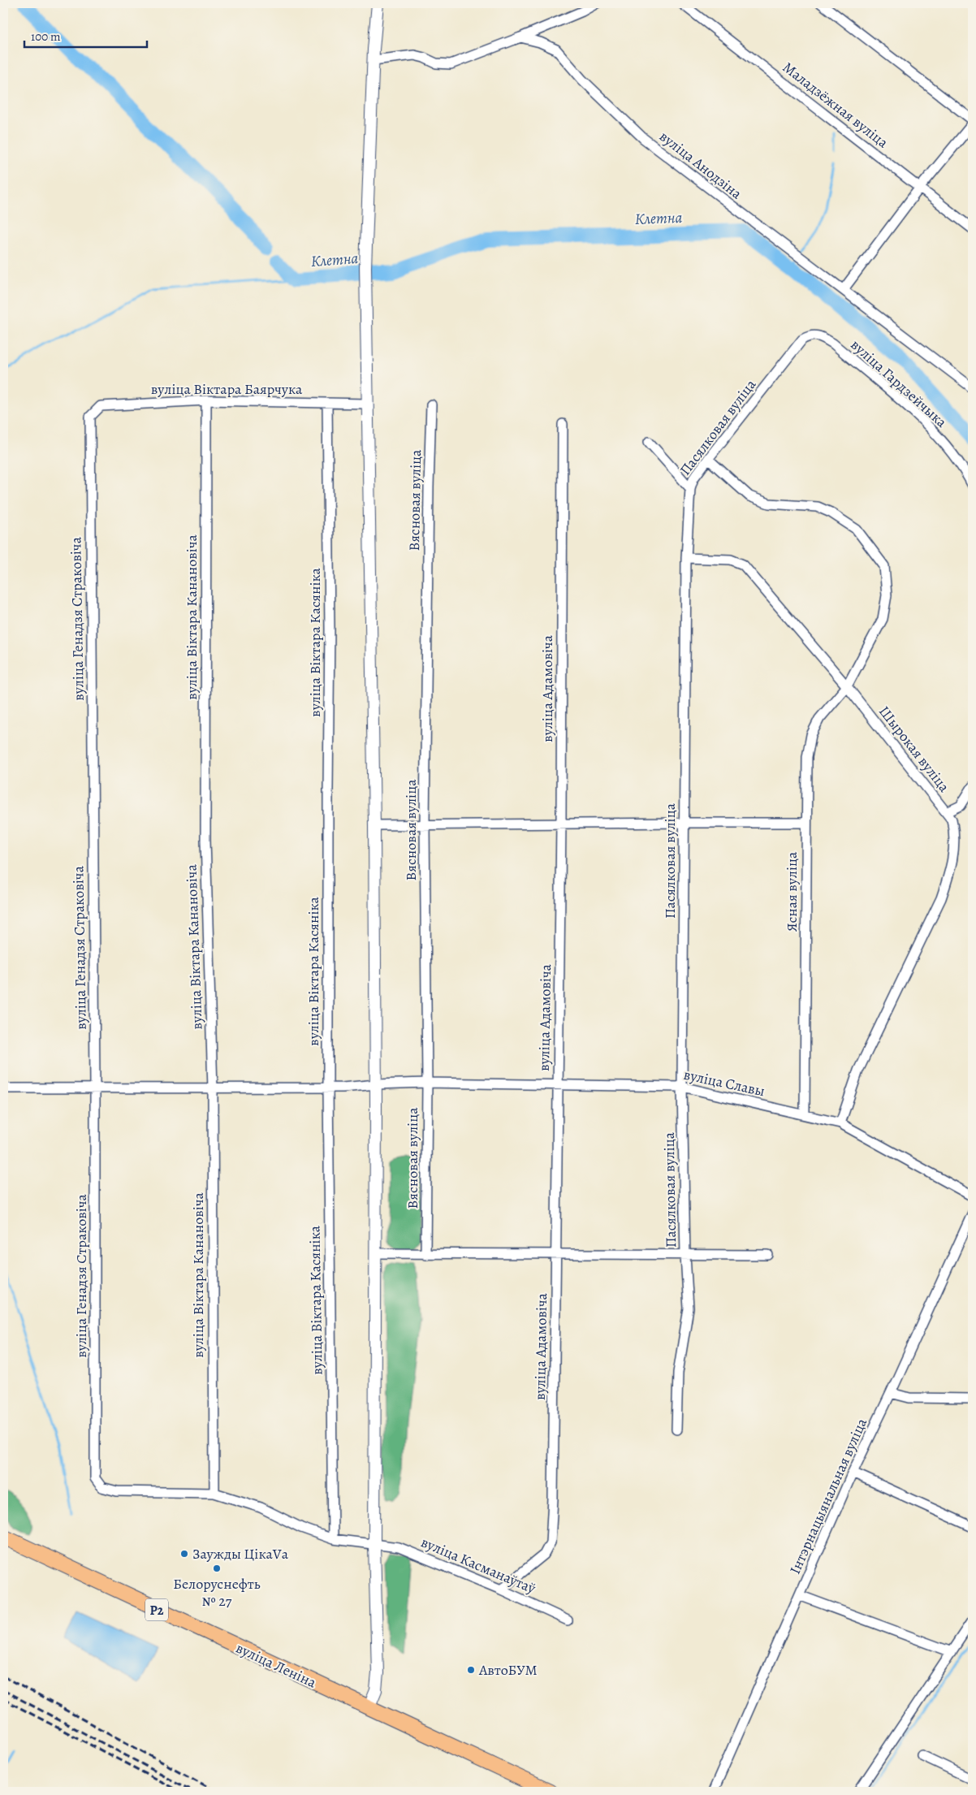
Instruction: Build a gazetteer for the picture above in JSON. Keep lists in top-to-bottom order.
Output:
{
  "streets": {
    "main road": ["Р2", "вуліца Леніна"],
    "street": [
      "Маладзёжная вуліца",
      "вуліца Анодзіна",
      "вуліца Гардзейчыка",
      "вуліца Віктара Баярчука",
      "Пасялковая вуліца",
      "Вясновая вуліца",
      "вуліца Віктара Канановіча",
      "вуліца Генадзя Страковіча",
      "вуліца Віктара Касяніка",
      "вуліца Адамовіча",
      "Шырокая вуліца",
      "Ясная вуліца",
      "вуліца Славы",
      "Інтэрнацыянальная вуліца",
      "вуліца Касманаўтаў"
    ]
  },
  "crossings": [
    ["вуліца Гардзейчыка", "Пасялковая вуліца"],
    ["вуліца Віктара Баярчука", "вуліца Віктара Канановіча"],
    ["вуліца Віктара Баярчука", "вуліца Генадзя Страковіча"],
    ["вуліца Віктара Баярчука", "вуліца Віктара Касяніка"],
    ["Пасялковая вуліца", "Шырокая вуліца"],
    ["Пасялковая вуліца", "вуліца Славы"],
    ["Вясновая вуліца", "вуліца Славы"],
    ["вуліца Віктара Канановіча", "вуліца Славы"],
    ["вуліца Віктара Канановіча", "вуліца Касманаўтаў"],
    ["вуліца Генадзя Страковіча", "вуліца Славы"],
    ["вуліца Генадзя Страковіча", "вуліца Касманаўтаў"],
    ["вуліца Віктара Касяніка", "вуліца Славы"],
    ["вуліца Віктара Касяніка", "вуліца Касманаўтаў"],
    ["вуліца Адамовіча", "вуліца Славы"],
    ["вуліца Адамовіча", "вуліца Касманаўтаў"],
    ["Шырокая вуліца", "Ясная вуліца"],
    ["Шырокая вуліца", "вуліца Славы"],
    ["Ясная вуліца", "вуліца Славы"]
  ],
  "water": ["Клетна"],
  "places": ["Заужды ЦікаVа", "Белоруснефть № 27", "АвтоБУМ"],
  "scale_bar": "100 m"
}
